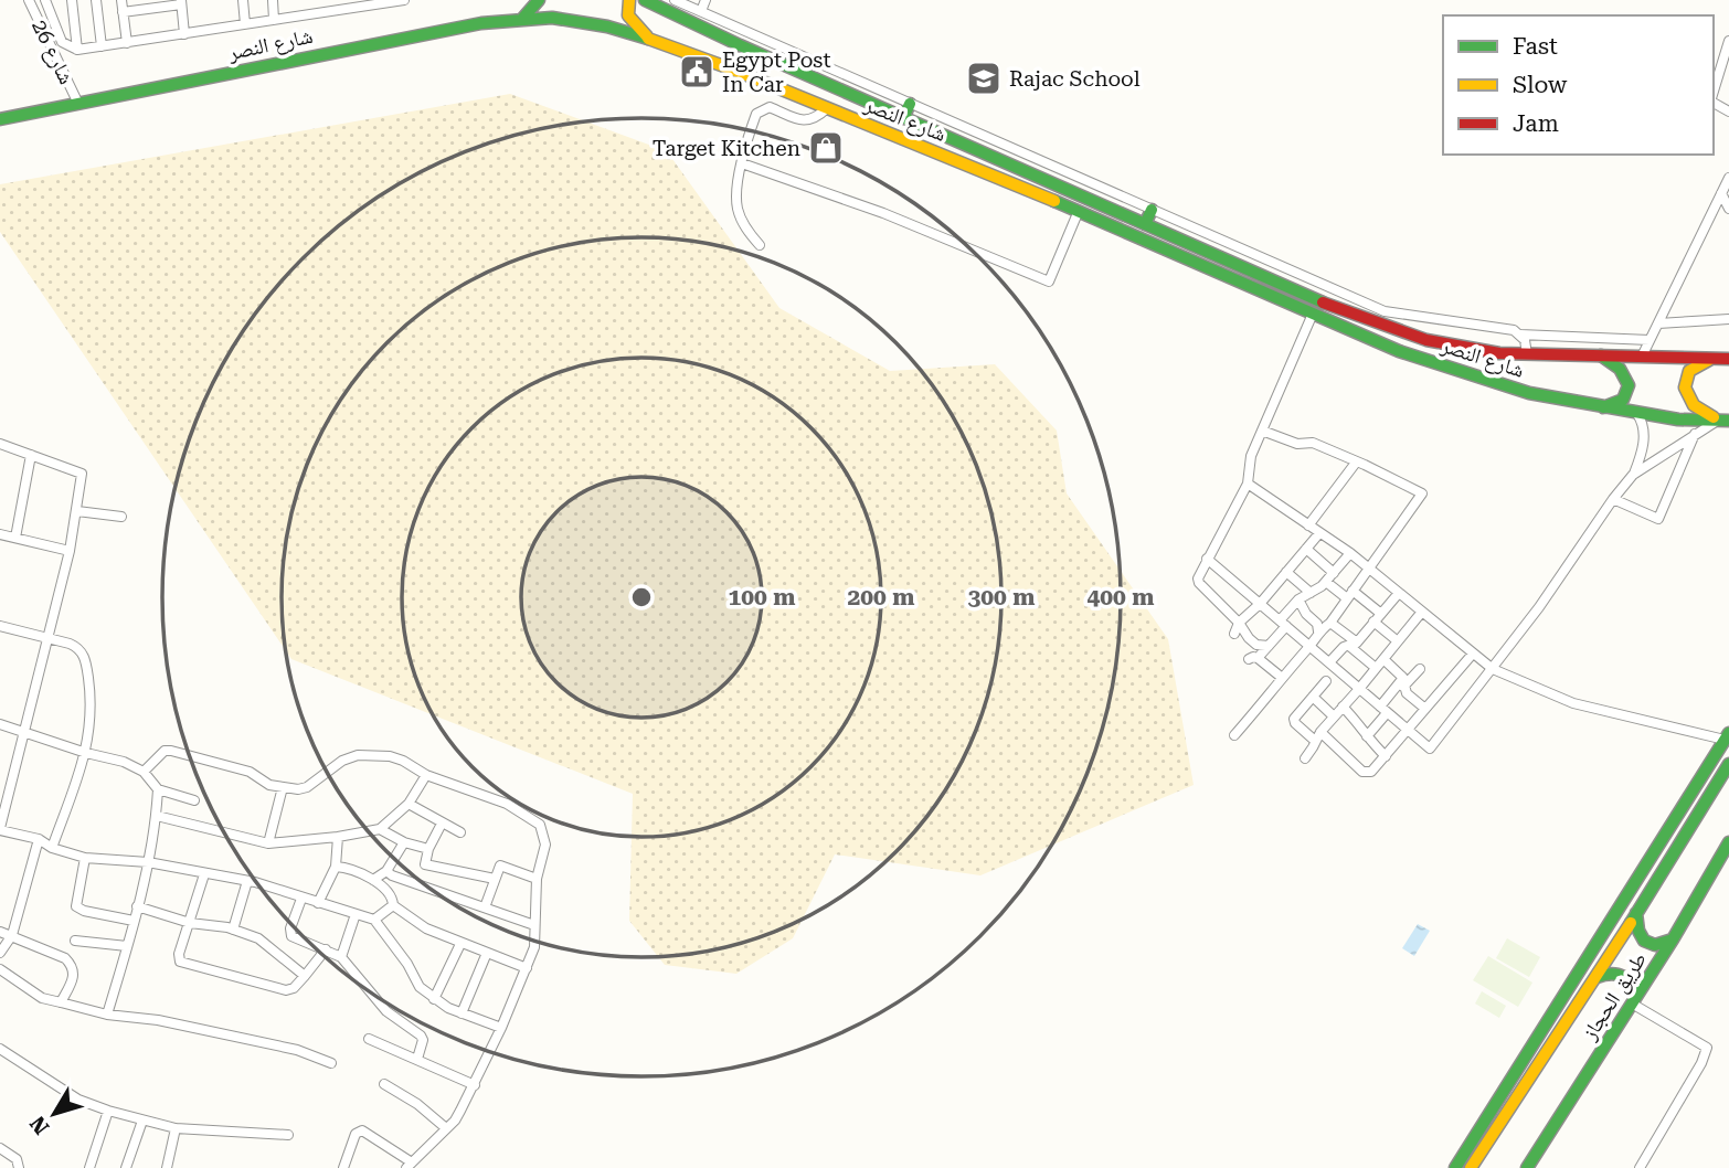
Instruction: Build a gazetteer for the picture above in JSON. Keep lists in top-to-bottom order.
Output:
{
  "streets": {
    "main road": ["شارع النصر", "طريق الحجاز"],
    "street": ["شارع 26"]
  },
  "crossings": [
    ["شارع النصر", "شارع 26"]
  ],
  "places": {
    "public building": ["Egypt Post In Car"],
    "school or university": ["Rajac School"],
    "shop": ["Target Kitchen"]
  },
  "legend": ["Fast", "Slow", "Jam"],
  "north": "bottom left",
  "rings": [
    "100 m",
    "200 m",
    "300 m",
    "400 m"
  ]
}
